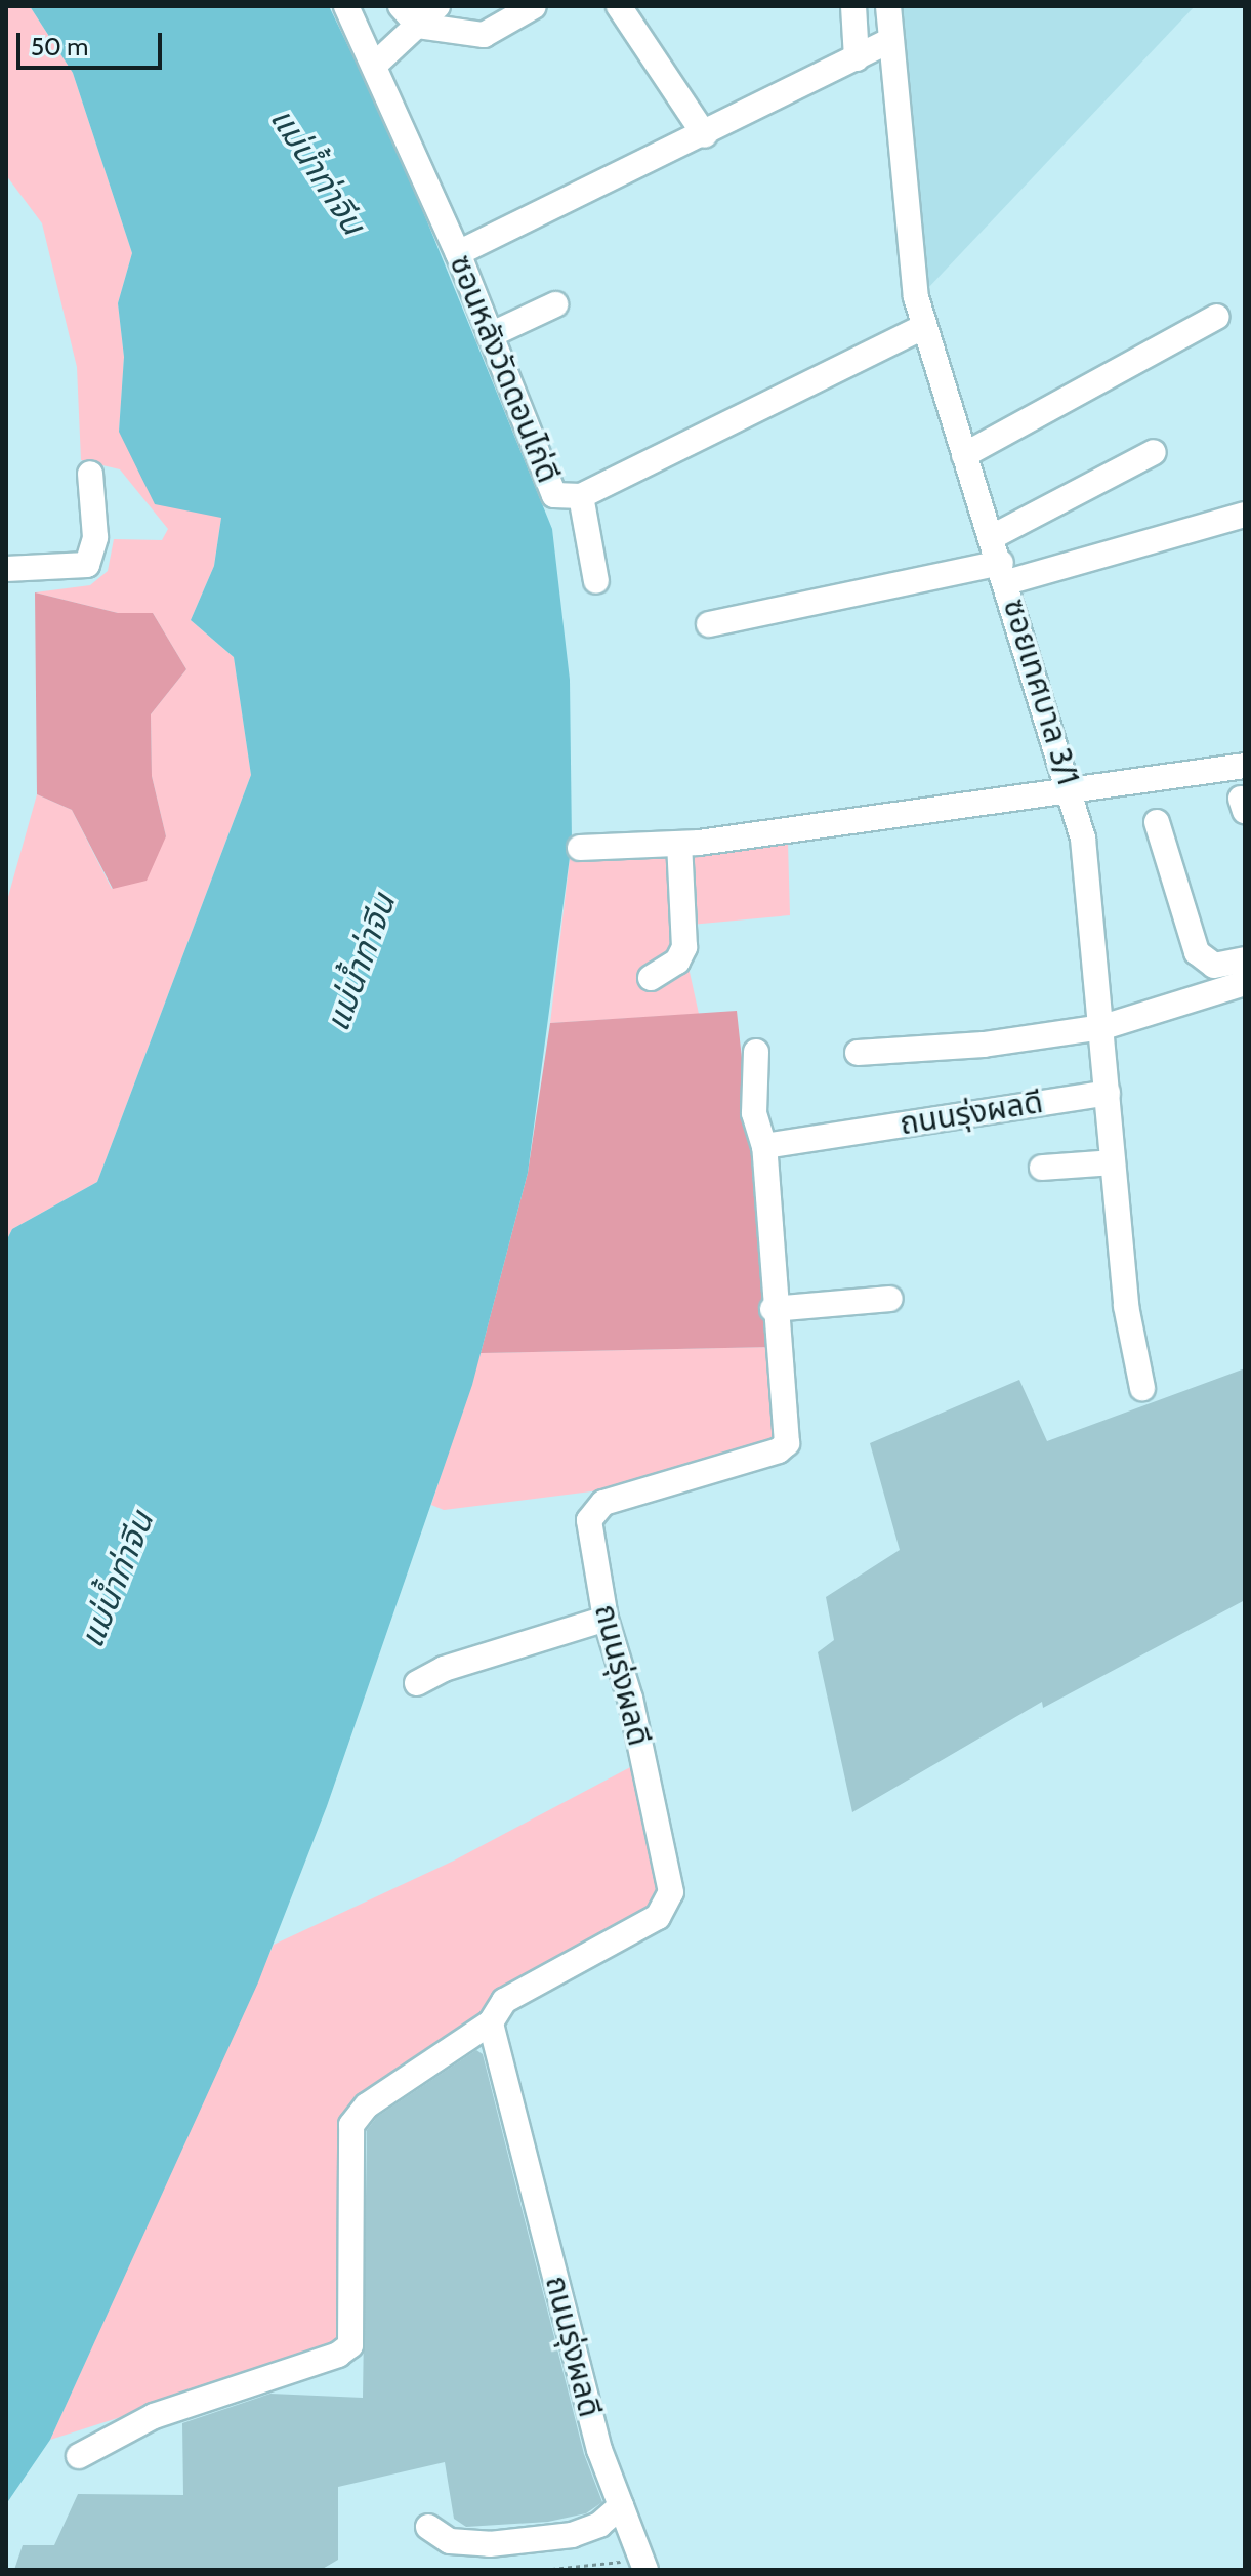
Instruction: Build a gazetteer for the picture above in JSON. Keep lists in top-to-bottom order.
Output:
{
  "streets": {
    "street": ["ซอนหลังวัดดอนไก่ดี", "ซอยเทศบาล 3/1", "ถนนรุ่งผลดี"]
  },
  "crossings": [
    ["ซอนหลังวัดดอนไก่ดี", "ซอยเทศบาล 3/1"],
    ["ซอยเทศบาล 3/1", "ถนนรุ่งผลดี"]
  ],
  "water": ["แม่น้ำท่าจีน"],
  "scale_bar": "50 m"
}
